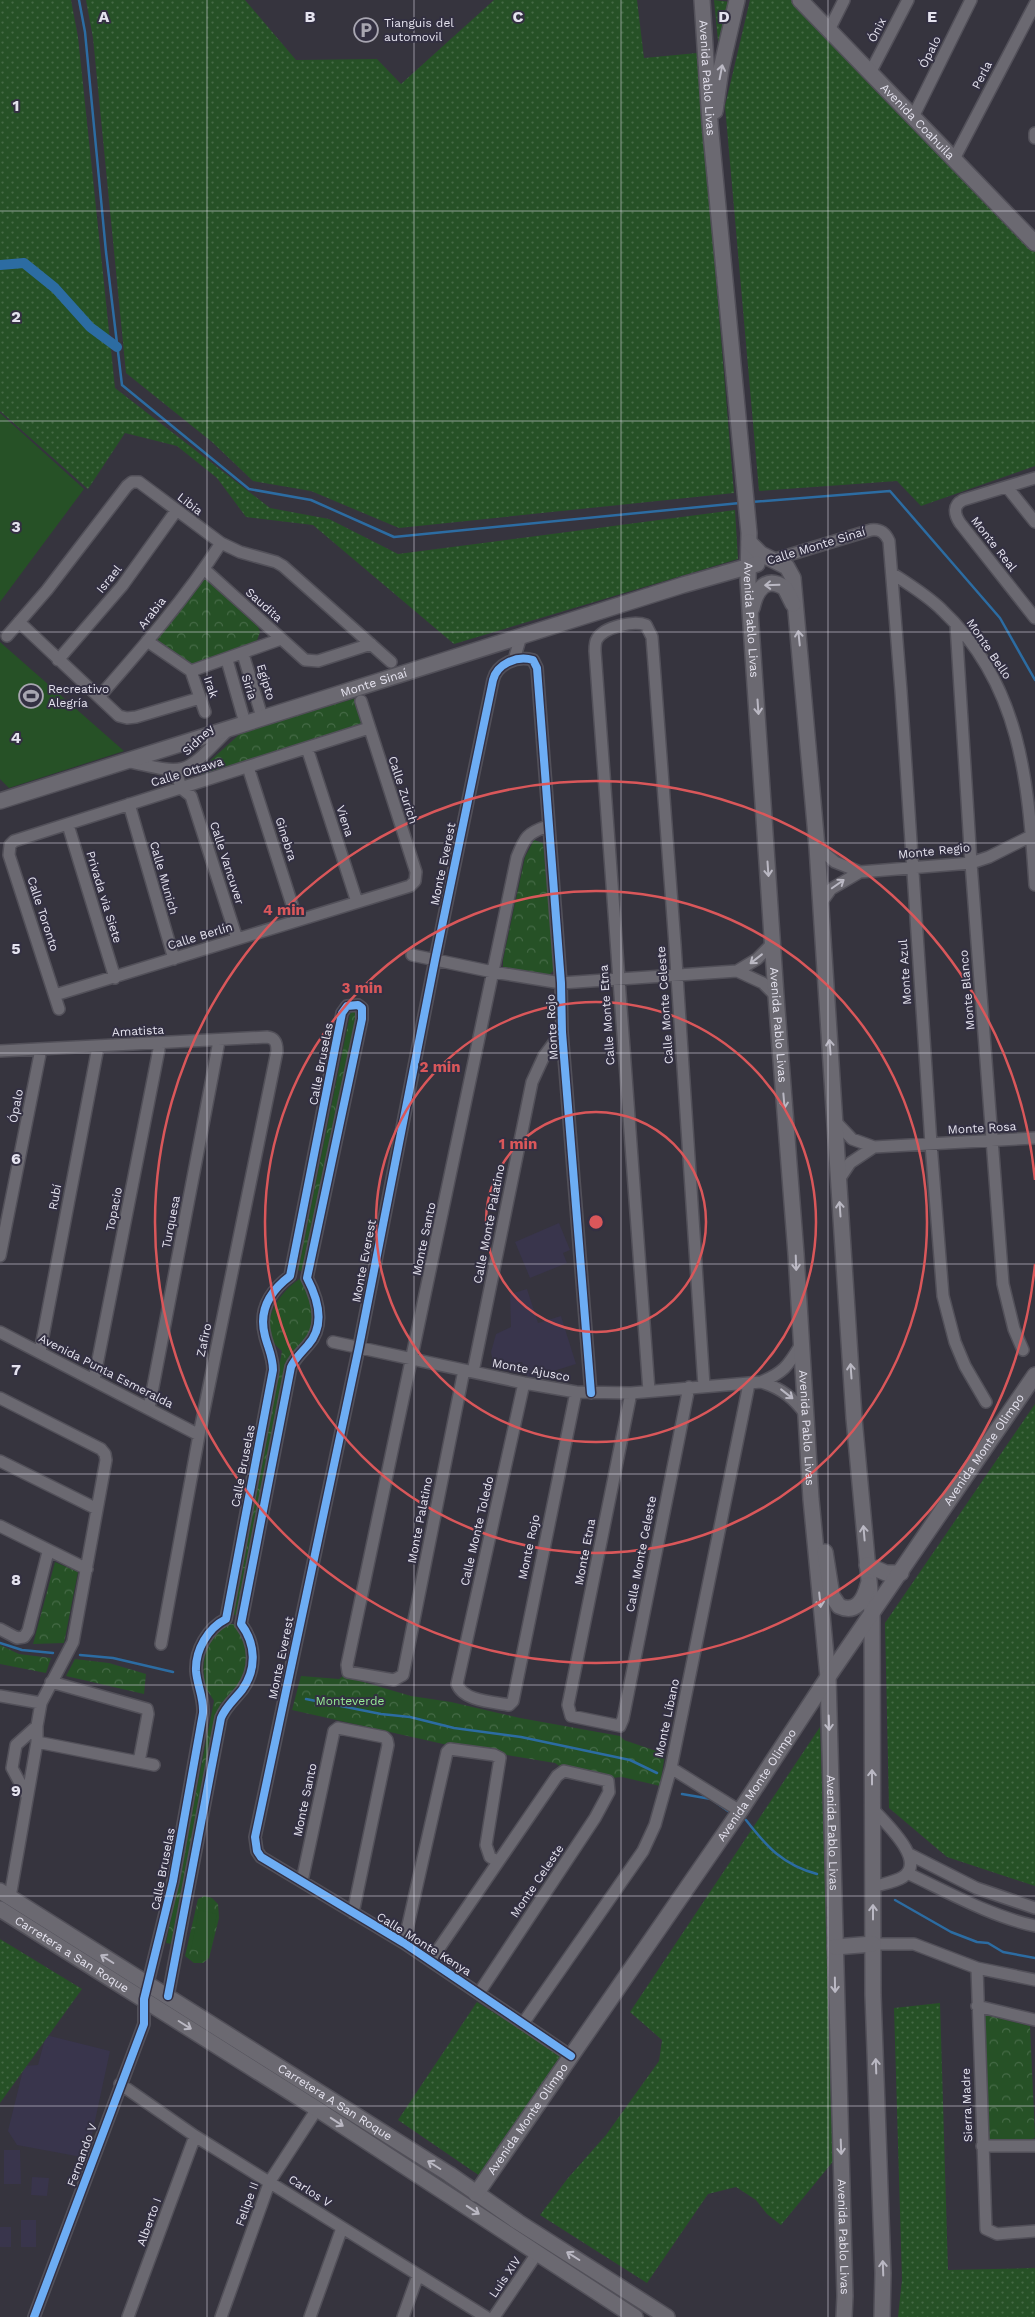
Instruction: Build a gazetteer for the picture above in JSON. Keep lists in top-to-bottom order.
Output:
{
  "streets": {
    "main road": [
      "Avenida Pablo Livas",
      "Avenida Coahuila",
      "Calle Monte Sinaí",
      "Monte Sinaí",
      "Avenida Monte Olimpo",
      "Carretera a San Roque",
      "Carretera A San Roque"
    ],
    "street": [
      "Ónix",
      "Ópalo",
      "Perla",
      "Libia",
      "Monte Real",
      "Israel",
      "Saudita",
      "Arabia",
      "Monte Bello",
      "Egipto",
      "Irak",
      "Siria",
      "Sidney",
      "Calle Ottawa",
      "Calle Zurich",
      "Viena",
      "Ginebra",
      "Monte Regio",
      "Calle Vancuver",
      "Monte Everest",
      "Calle Munich",
      "Privada via Siete",
      "Calle Toronto",
      "Calle Berlín",
      "Monte Azul",
      "Monte Blanco",
      "Calle Monte Celeste",
      "Calle Monte Etna",
      "Monte Rojo",
      "Amatista",
      "Calle Bruselas",
      "Monte Rosa",
      "Rubí",
      "Topacio",
      "Turquesa",
      "Calle Monte Palatino",
      "Monte Santo",
      "Zafiro",
      "Monte Ajusco",
      "Avenida Punta Esmeralda",
      "Monte Palatino",
      "Calle Monte Toledo",
      "Monte Etna",
      "Monte Líbano",
      "Monte Celeste",
      "Calle Monte Kenya",
      "Sierra Madre",
      "Fernando V",
      "Carlos V",
      "Felipe II",
      "Alberto I",
      "Luis XIV"
    ]
  },
  "crossings": [
    ["Ónix", "Avenida Coahuila"],
    ["Ópalo", "Avenida Coahuila"],
    ["Ópalo", "Amatista"],
    ["Perla", "Avenida Coahuila"],
    ["Avenida Pablo Livas", "Calle Monte Sinaí"],
    ["Avenida Pablo Livas", "Monte Sinaí"],
    ["Avenida Pablo Livas", "Monte Regio"],
    ["Avenida Pablo Livas", "Monte Ajusco"],
    ["Avenida Pablo Livas", "Avenida Monte Olimpo"],
    ["Libia", "Israel"],
    ["Libia", "Saudita"],
    ["Libia", "Arabia"],
    ["Calle Monte Sinaí", "Monte Sinaí"],
    ["Calle Monte Sinaí", "Monte Azul"],
    ["Saudita", "Arabia"],
    ["Monte Bello", "Monte Regio"],
    ["Monte Bello", "Monte Azul"],
    ["Monte Bello", "Monte Blanco"],
    ["Egipto", "Monte Sinaí"],
    ["Monte Sinaí", "Siria"],
    ["Monte Sinaí", "Sidney"],
    ["Calle Ottawa", "Calle Zurich"],
    ["Calle Ottawa", "Viena"],
    ["Calle Ottawa", "Ginebra"],
    ["Calle Ottawa", "Calle Munich"],
    ["Calle Ottawa", "Privada via Siete"],
    ["Calle Ottawa", "Calle Toronto"],
    ["Calle Zurich", "Calle Berlín"],
    ["Viena", "Calle Berlín"],
    ["Ginebra", "Calle Berlín"],
    ["Monte Regio", "Monte Azul"],
    ["Monte Regio", "Monte Blanco"],
    ["Calle Vancuver", "Calle Berlín"],
    ["Monte Everest", "Monte Rojo"],
    ["Monte Everest", "Monte Ajusco"],
    ["Monte Everest", "Calle Monte Kenya"],
    ["Calle Munich", "Calle Berlín"],
    ["Privada via Siete", "Calle Berlín"],
    ["Calle Toronto", "Calle Berlín"],
    ["Monte Azul", "Monte Rosa"],
    ["Monte Blanco", "Monte Rosa"],
    ["Calle Monte Celeste", "Calle Monte Etna"],
    ["Calle Monte Celeste", "Monte Ajusco"],
    ["Calle Monte Celeste", "Monte Etna"],
    ["Calle Monte Etna", "Monte Ajusco"],
    ["Monte Rojo", "Calle Monte Palatino"],
    ["Monte Rojo", "Monte Santo"],
    ["Monte Rojo", "Monte Ajusco"],
    ["Monte Rojo", "Calle Monte Toledo"],
    ["Amatista", "Rubí"],
    ["Amatista", "Topacio"],
    ["Amatista", "Turquesa"],
    ["Amatista", "Zafiro"],
    ["Calle Bruselas", "Carretera a San Roque"],
    ["Calle Bruselas", "Carretera A San Roque"],
    ["Calle Bruselas", "Fernando V"],
    ["Rubí", "Avenida Punta Esmeralda"],
    ["Topacio", "Avenida Punta Esmeralda"],
    ["Turquesa", "Avenida Punta Esmeralda"],
    ["Calle Monte Palatino", "Monte Ajusco"],
    ["Calle Monte Palatino", "Monte Palatino"],
    ["Monte Santo", "Monte Ajusco"],
    ["Monte Santo", "Monte Palatino"],
    ["Monte Santo", "Calle Monte Kenya"],
    ["Zafiro", "Avenida Punta Esmeralda"],
    ["Monte Ajusco", "Monte Palatino"],
    ["Monte Ajusco", "Calle Monte Toledo"],
    ["Monte Ajusco", "Monte Etna"],
    ["Monte Ajusco", "Monte Líbano"],
    ["Avenida Monte Olimpo", "Calle Monte Kenya"],
    ["Avenida Monte Olimpo", "Carretera A San Roque"],
    ["Monte Líbano", "Calle Monte Kenya"],
    ["Monte Celeste", "Calle Monte Kenya"],
    ["Carretera a San Roque", "Carretera A San Roque"],
    ["Carretera a San Roque", "Fernando V"],
    ["Carretera A San Roque", "Fernando V"],
    ["Carretera A San Roque", "Felipe II"],
    ["Carretera A San Roque", "Luis XIV"],
    ["Fernando V", "Carlos V"],
    ["Carlos V", "Felipe II"],
    ["Carlos V", "Alberto I"]
  ],
  "parks": ["Monteverde"],
  "places": {
    "parking": ["Tianguis del automovil"],
    "sports": ["Recreativo Alegría"]
  },
  "grid": {
    "columns": [
      "A",
      "B",
      "C",
      "D",
      "E"
    ],
    "rows": [
      "1",
      "2",
      "3",
      "4",
      "5",
      "6",
      "7",
      "8",
      "9"
    ]
  },
  "rings": [
    "4 min",
    "3 min",
    "2 min",
    "1 min"
  ]
}
